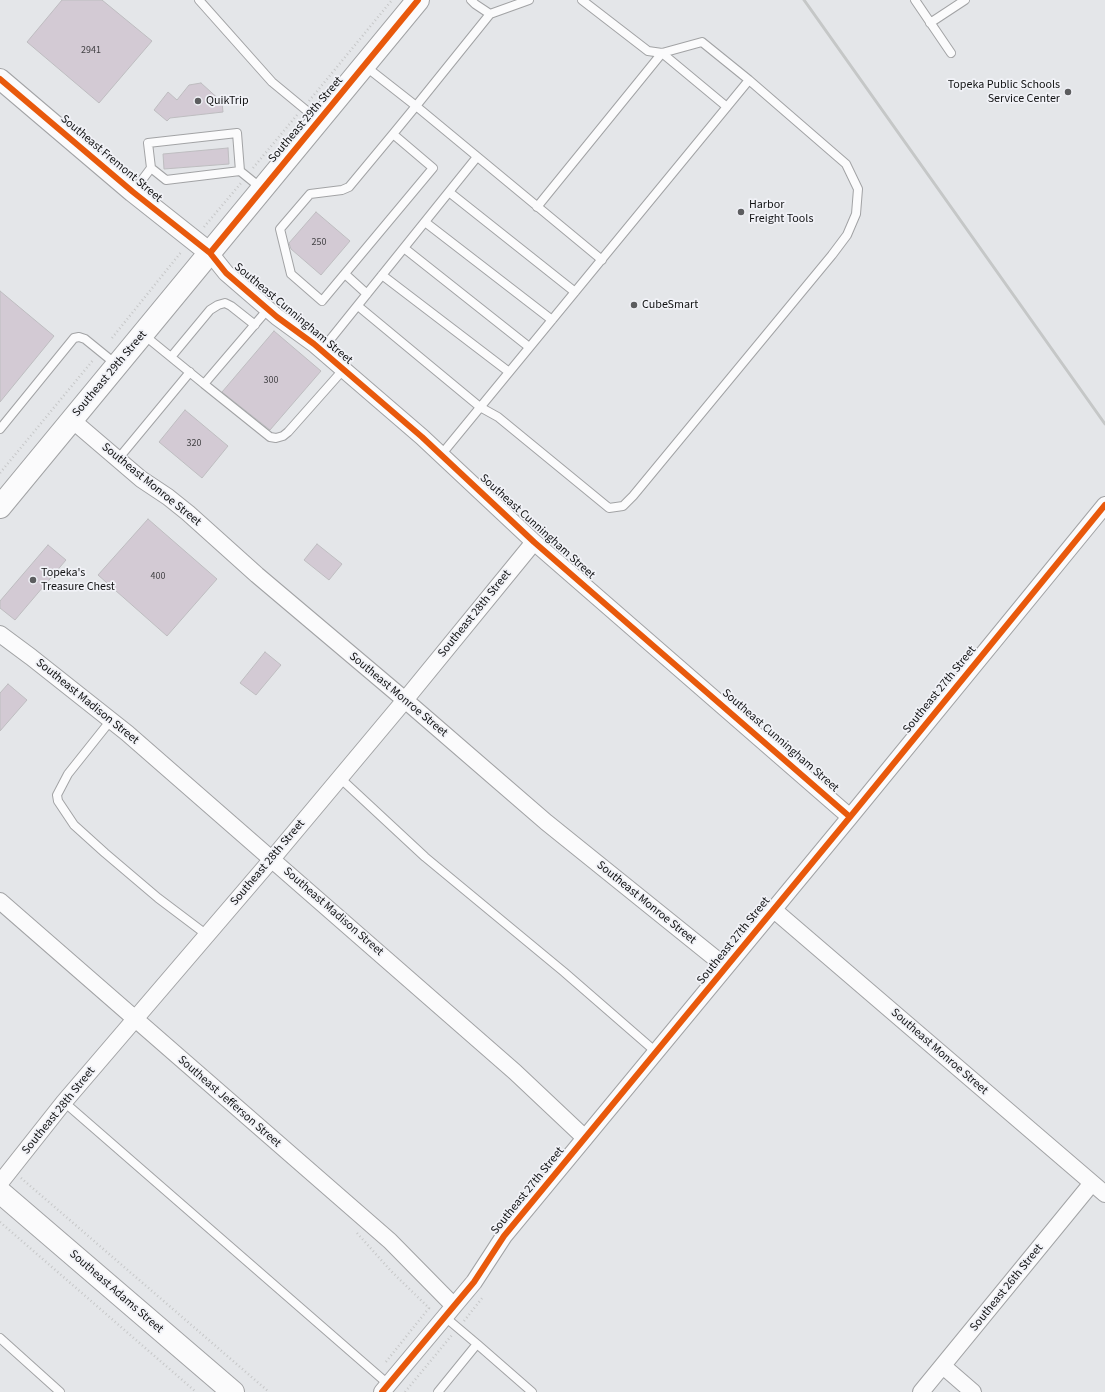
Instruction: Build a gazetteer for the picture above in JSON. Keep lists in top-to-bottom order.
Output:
{
  "streets": {
    "main road": ["Southeast 29th Street", "Southeast Adams Street"],
    "street": [
      "Southeast Fremont Street",
      "Southeast Cunningham Street",
      "Southeast Monroe Street",
      "Southeast 28th Street",
      "Southeast 27th Street",
      "Southeast Madison Street",
      "Southeast Jefferson Street",
      "Southeast 26th Street"
    ]
  },
  "crossings": [
    ["Southeast 29th Street", "Southeast Fremont Street"],
    ["Southeast 29th Street", "Southeast Cunningham Street"],
    ["Southeast 29th Street", "Southeast Monroe Street"],
    ["Southeast Fremont Street", "Southeast Cunningham Street"],
    ["Southeast Cunningham Street", "Southeast 28th Street"],
    ["Southeast Cunningham Street", "Southeast 27th Street"],
    ["Southeast Monroe Street", "Southeast 28th Street"],
    ["Southeast Monroe Street", "Southeast 27th Street"],
    ["Southeast Monroe Street", "Southeast 26th Street"],
    ["Southeast 28th Street", "Southeast Madison Street"],
    ["Southeast 28th Street", "Southeast Jefferson Street"],
    ["Southeast 27th Street", "Southeast Madison Street"],
    ["Southeast 27th Street", "Southeast Jefferson Street"]
  ],
  "places": [
    "Topeka Public Schools Service Center",
    "QuikTrip",
    "Harbor Freight Tools",
    "CubeSmart",
    "Topeka's Treasure Chest"
  ],
  "house_numbers": [
    "2941",
    "250",
    "300",
    "320",
    "400"
  ]
}
